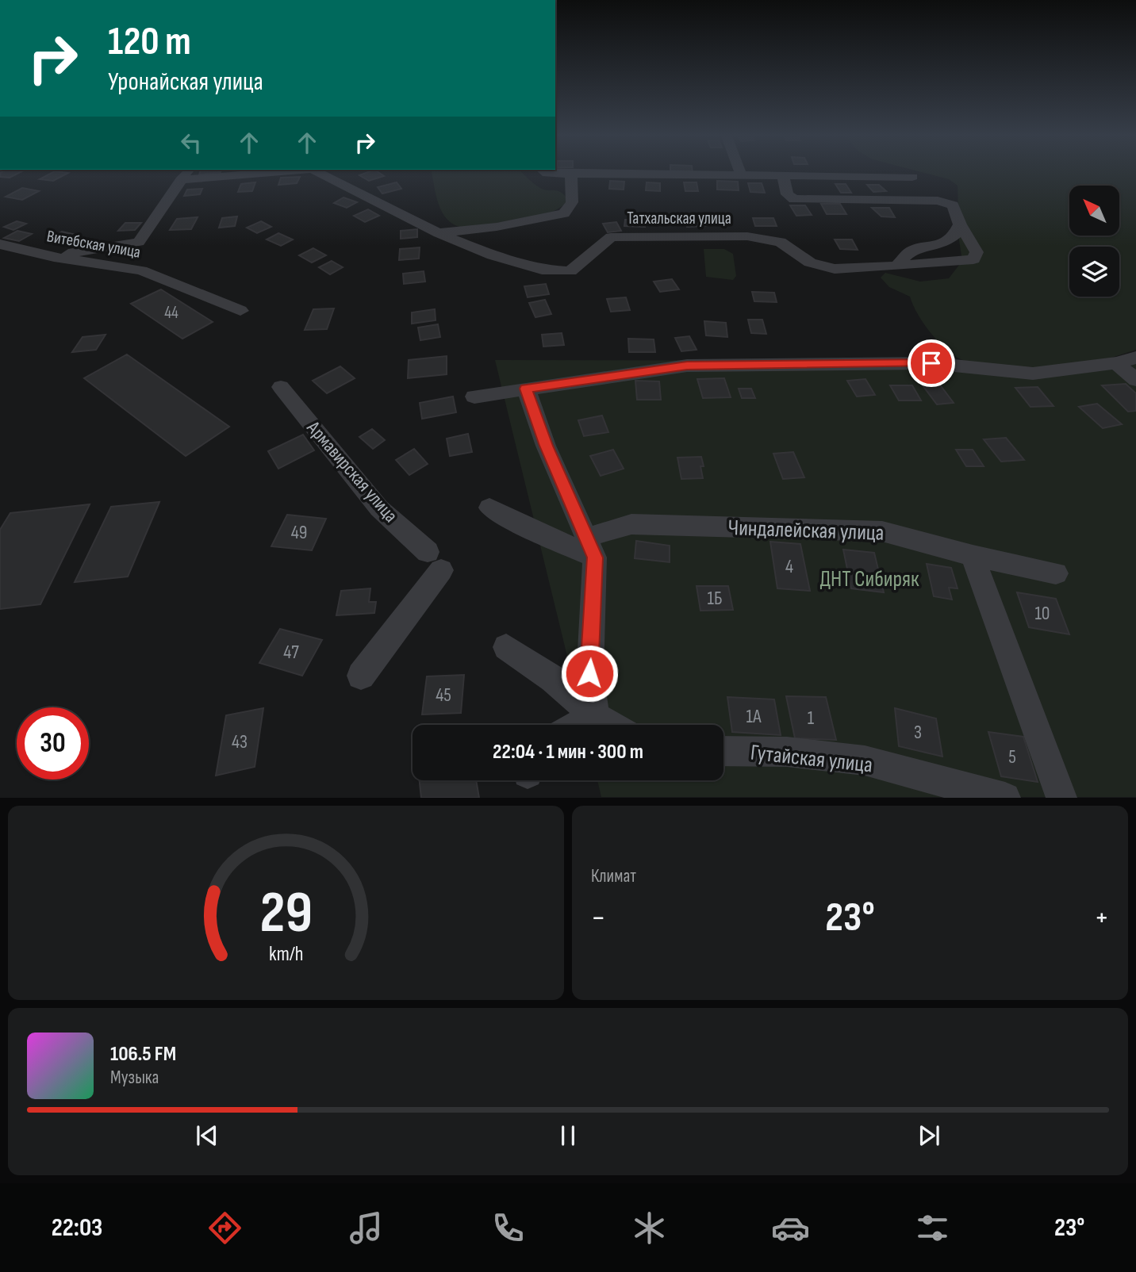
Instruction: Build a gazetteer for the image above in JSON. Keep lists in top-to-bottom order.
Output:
{
  "streets": {
    "street": [
      "Татхальская улица",
      "Витебская улица",
      "Армавирская улица",
      "Чиндалейская улица",
      "Гутайская улица"
    ]
  },
  "parks": ["ДНТ Сибиряк"],
  "house_numbers": [
    "44",
    "49",
    "4",
    "1Б",
    "10",
    "47",
    "45",
    "1А",
    "1",
    "3",
    "43",
    "5"
  ],
  "north": "top left",
  "page": {
    "turn": ["120 m", "Уронайская улица"],
    "limit": "30",
    "trip": "22:04 · 1 мин · 300 m",
    "tile": "Климат",
    "heat": ["−", "23°", "+"],
    "song": ["106.5 FM", "Музыка"],
    "tabs": ["22:03", "23°"],
    "gauge": ["29", "km/h"]
  }
}
